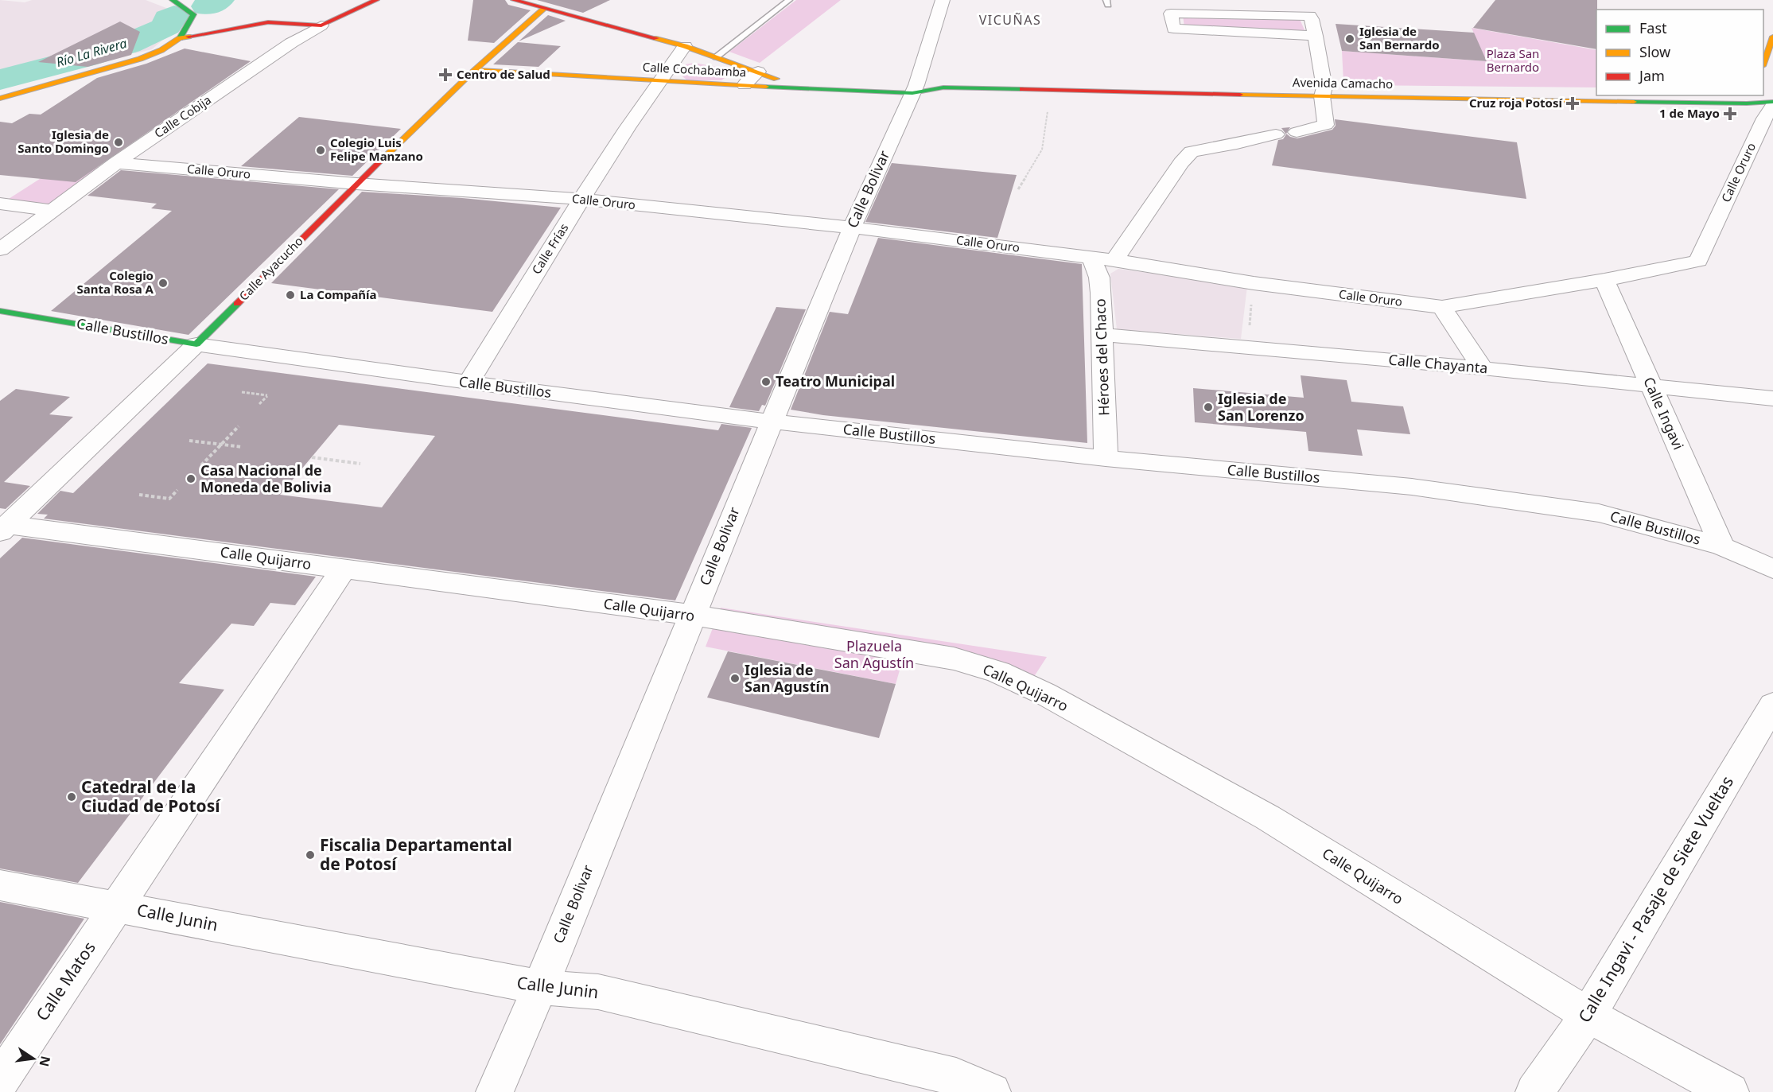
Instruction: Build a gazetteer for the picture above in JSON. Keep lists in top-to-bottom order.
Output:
{
  "streets": {
    "main road": [
      "Calle Cochabamba",
      "Avenida Camacho",
      "Calle Cobija",
      "Calle Ayacucho",
      "Calle Bustillos"
    ],
    "street": [
      "Calle Oruro",
      "Calle Bolivar",
      "Calle Frías",
      "Héroes del Chaco",
      "Calle Chayanta",
      "Calle Ingavi",
      "Calle Quijarro",
      "Calle Ingavi - Pasaje de Siete Vueltas",
      "Calle Junin",
      "Calle Matos"
    ]
  },
  "crossings": [
    ["Calle Cochabamba", "Avenida Camacho"],
    ["Calle Cochabamba", "Calle Bolivar"],
    ["Calle Cochabamba", "Calle Frías"],
    ["Calle Cochabamba", "Calle Ayacucho"],
    ["Avenida Camacho", "Calle Bolivar"],
    ["Calle Cobija", "Calle Oruro"],
    ["Calle Oruro", "Calle Bolivar"],
    ["Calle Oruro", "Calle Frías"],
    ["Calle Oruro", "Calle Ayacucho"],
    ["Calle Oruro", "Héroes del Chaco"],
    ["Calle Oruro", "Calle Ingavi"],
    ["Calle Bolivar", "Calle Bustillos"],
    ["Calle Bolivar", "Calle Quijarro"],
    ["Calle Bolivar", "Calle Junin"],
    ["Calle Frías", "Calle Bustillos"],
    ["Calle Ayacucho", "Calle Bustillos"],
    ["Calle Ayacucho", "Calle Quijarro"],
    ["Calle Bustillos", "Héroes del Chaco"],
    ["Calle Bustillos", "Calle Ingavi"],
    ["Héroes del Chaco", "Calle Chayanta"],
    ["Calle Chayanta", "Calle Ingavi"],
    ["Calle Quijarro", "Calle Ingavi - Pasaje de Siete Vueltas"],
    ["Calle Quijarro", "Calle Matos"],
    ["Calle Junin", "Calle Matos"]
  ],
  "districts": ["VICUÑAS"],
  "water": ["Río La Rivera"],
  "parks": ["Plaza San Bernardo", "Plazuela San Agustín"],
  "places": {
    "other": [
      "Iglesia de San Bernardo",
      "Iglesia de Santo Domingo",
      "Colegio Luis Felipe Manzano",
      "Colegio Santa Rosa A",
      "La Compañía",
      "Teatro Municipal",
      "Iglesia de San Lorenzo",
      "Casa Nacional de Moneda de Bolivia",
      "Iglesia de San Agustín",
      "Catedral de la Ciudad de Potosí",
      "Fiscalia Departamental de Potosí"
    ],
    "health": ["Centro de Salud", "Cruz roja Potosí", "1 de Mayo"]
  },
  "legend": ["Fast", "Slow", "Jam"],
  "north": "right"
}
